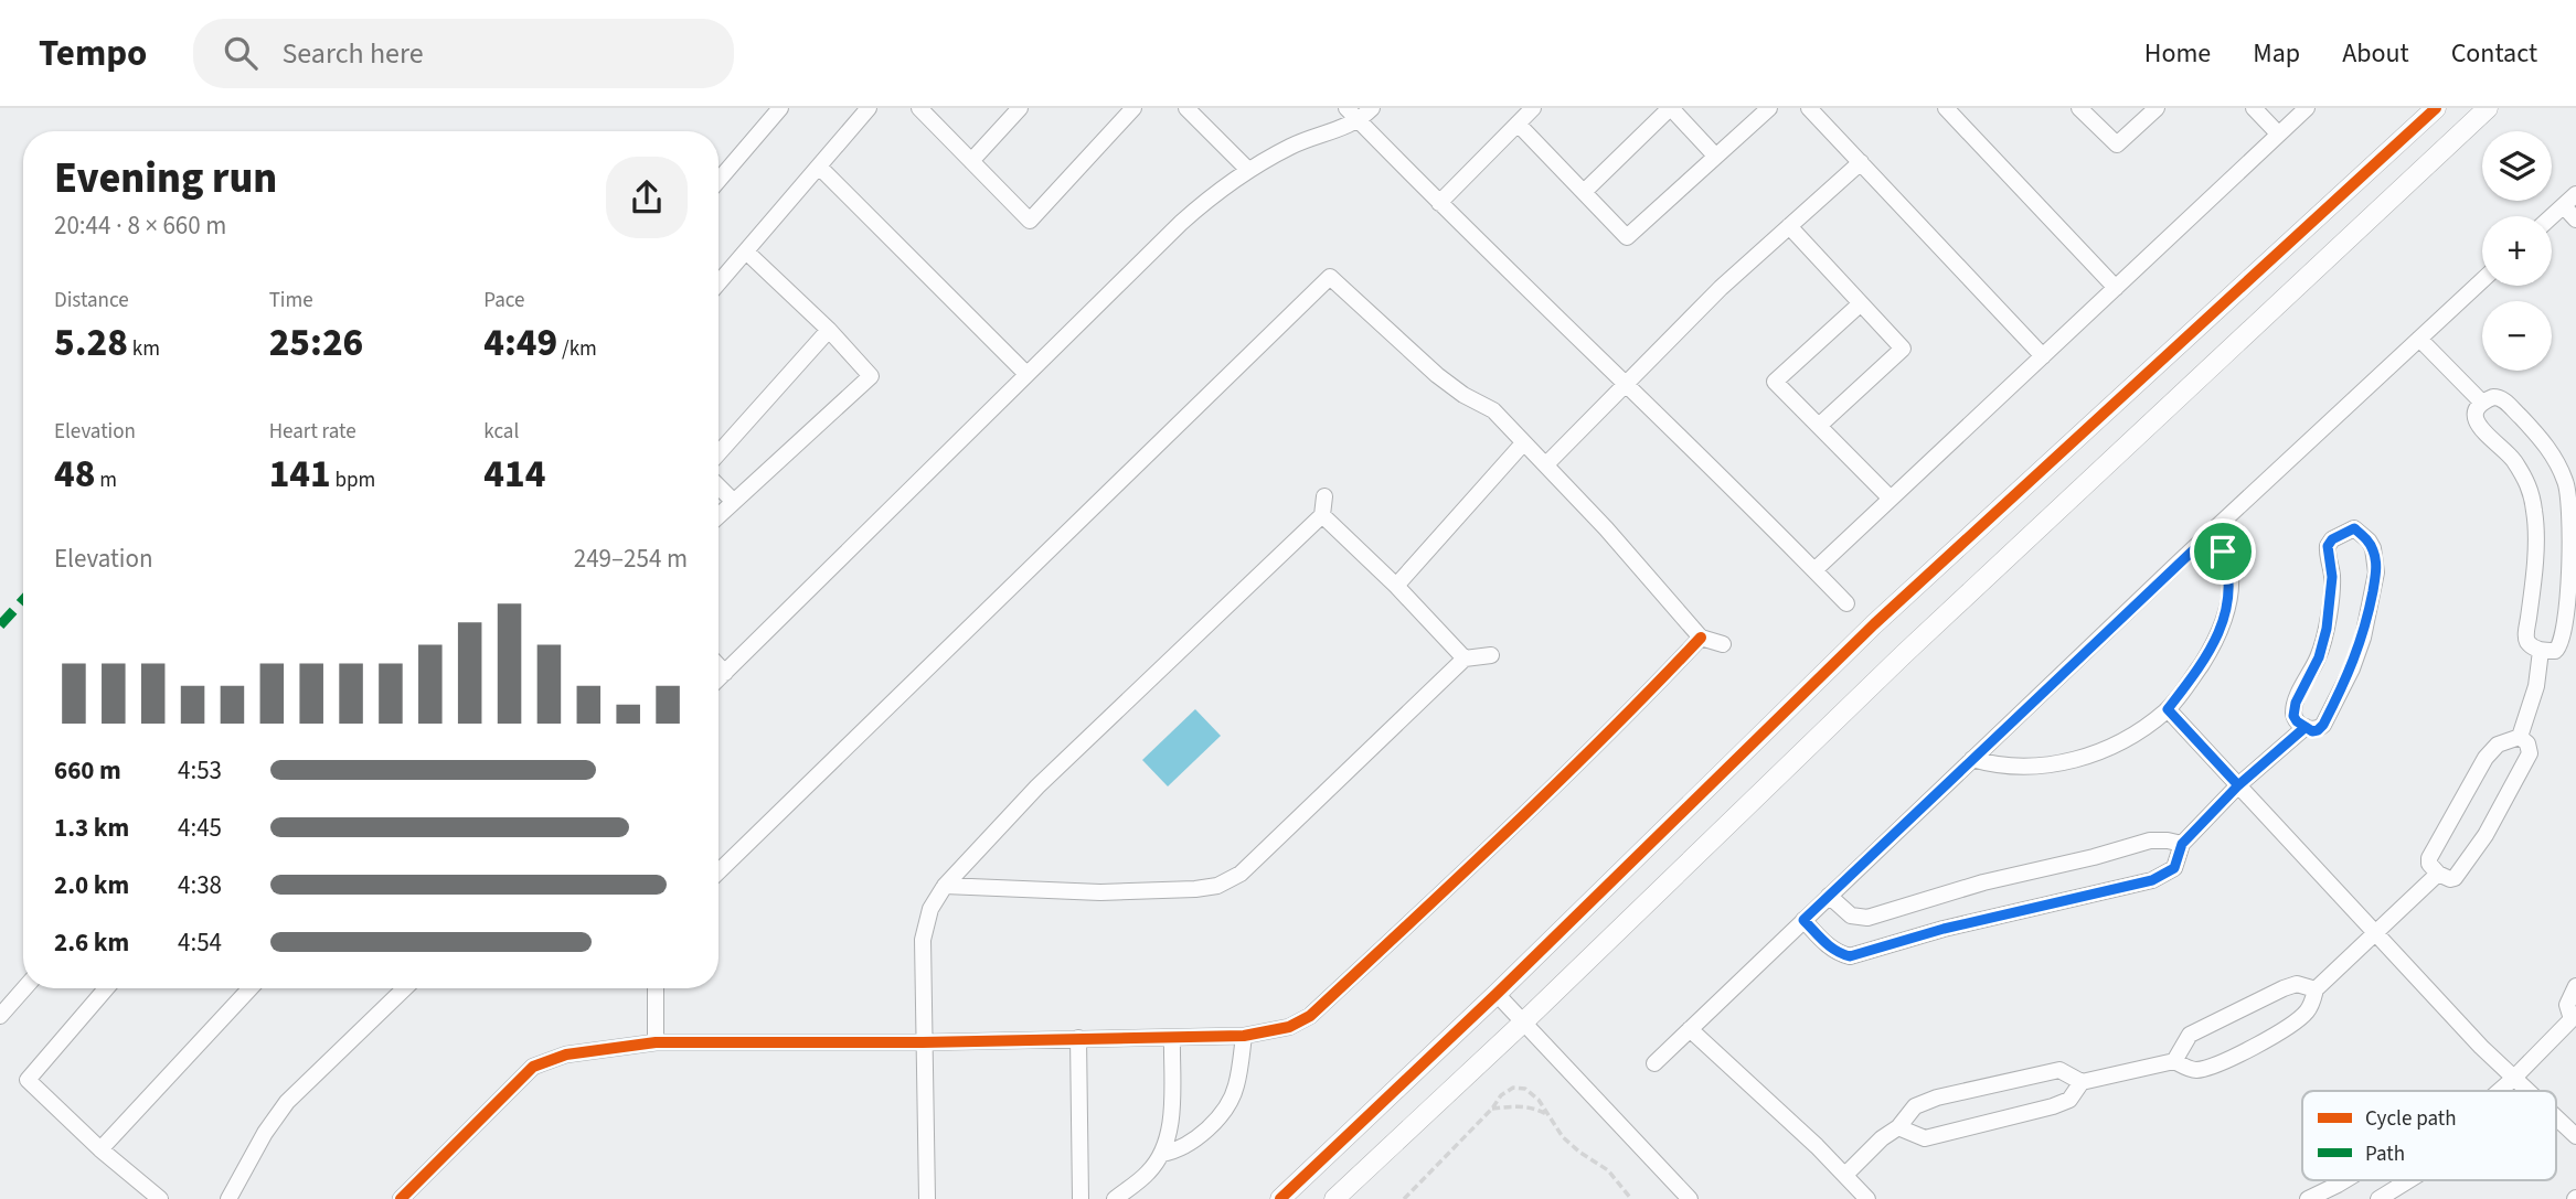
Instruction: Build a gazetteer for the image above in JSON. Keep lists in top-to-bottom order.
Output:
{
  "legend": ["Cycle path", "Path"],
  "page": {
    "header": "Tempo",
    "search": "Search here",
    "nav": [
      "Home",
      "Map",
      "About",
      "Contact"
    ],
    "map_buttons": ["+", "−"],
    "heading": ["Evening run", "20:44 · 8 × 660 m"],
    "stats": [
      ["Distance", "5.28 km"],
      ["Time", "25:26"],
      ["Pace", "4:49 /km"],
      ["Elevation", "48 m"],
      ["Heart rate", "141 bpm"],
      ["kcal", "414"]
    ],
    "chart": ["Elevation", "249–254 m"],
    "list": [
      {
        "name": "660 m",
        "note": "4:53"
      },
      {
        "name": "1.3 km",
        "note": "4:45"
      },
      {
        "name": "2.0 km",
        "note": "4:38"
      },
      {
        "name": "2.6 km",
        "note": "4:54"
      }
    ]
  }
}
